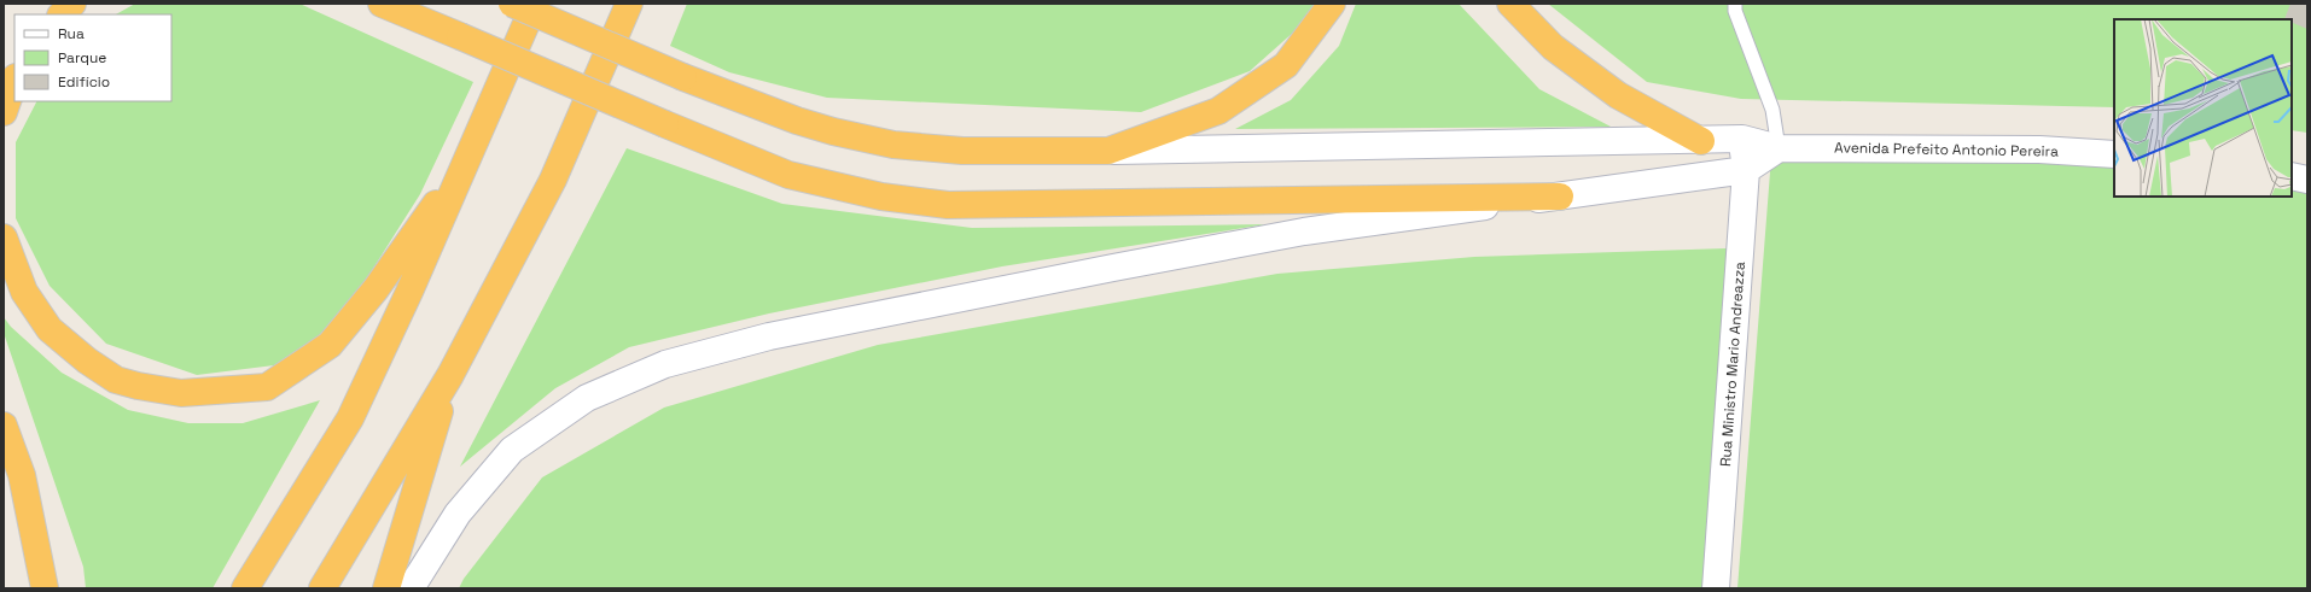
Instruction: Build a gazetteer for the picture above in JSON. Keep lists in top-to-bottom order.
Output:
{
  "streets": {
    "street": ["Avenida Prefeito Antonio Pereira", "Rua Ministro Mario Andreazza"]
  },
  "crossings": [
    ["Avenida Prefeito Antonio Pereira", "Rua Ministro Mario Andreazza"]
  ],
  "legend": ["Rua", "Parque", "Edifício"]
}
